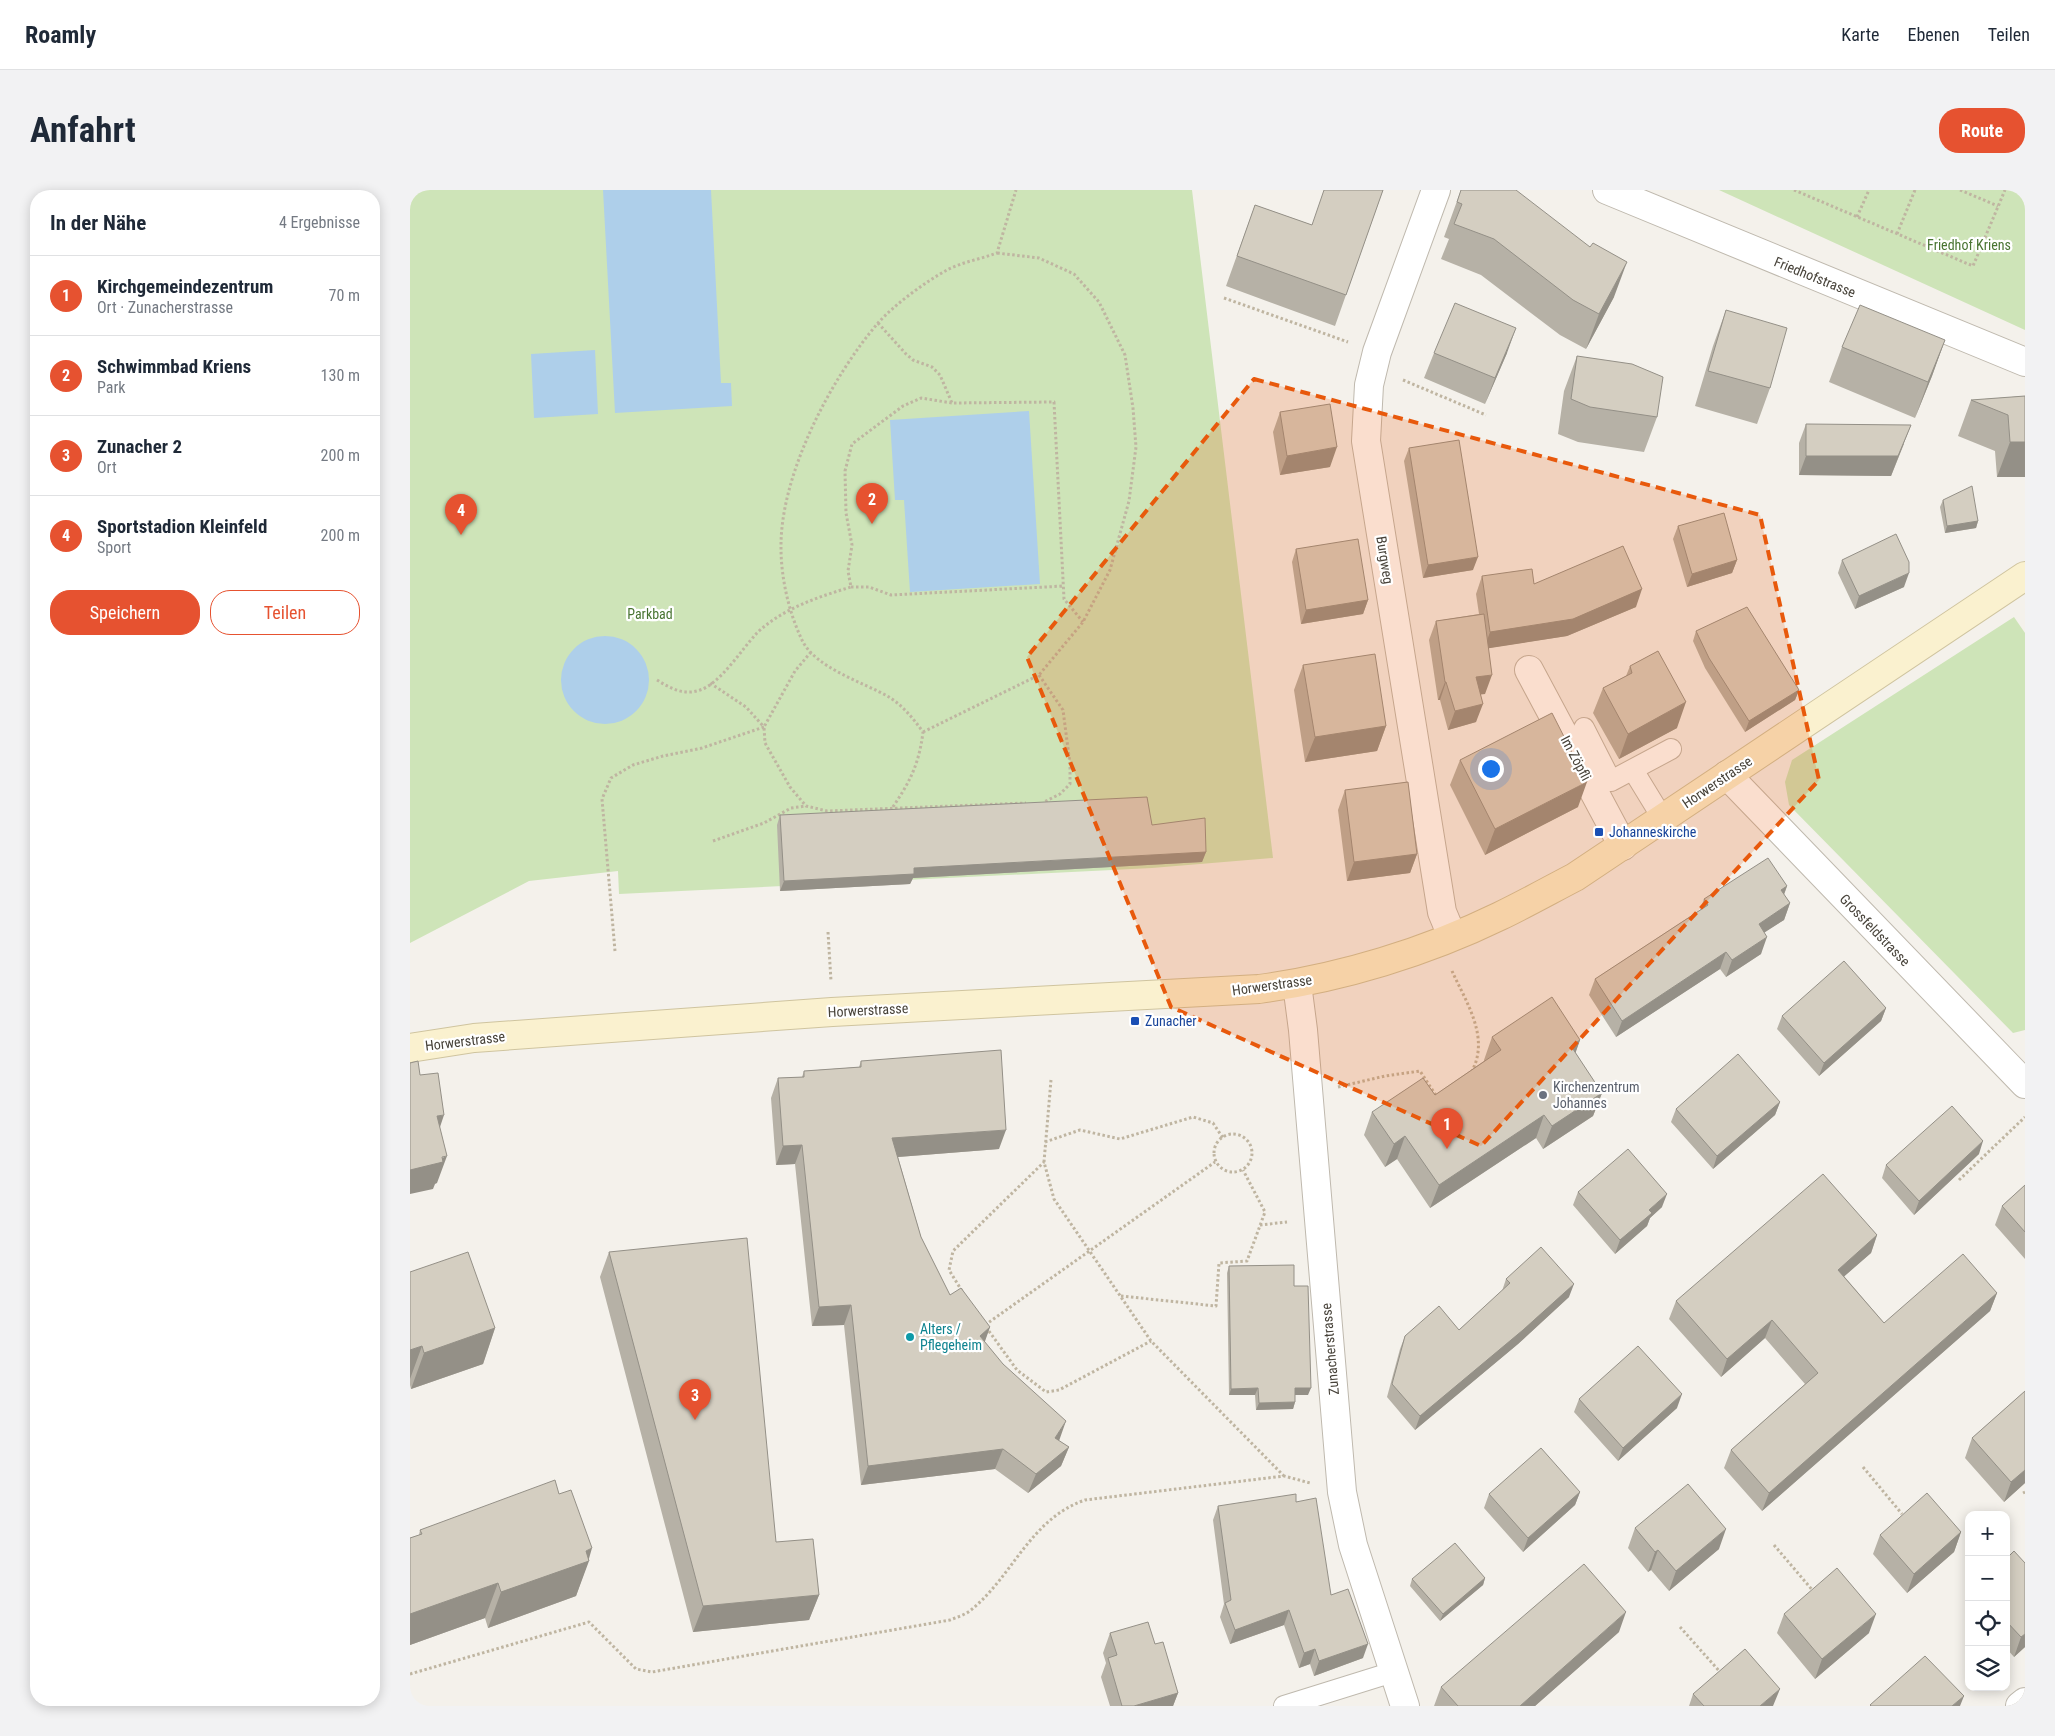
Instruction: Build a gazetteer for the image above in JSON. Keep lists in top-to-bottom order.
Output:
{
  "streets": {
    "street": [
      "Friedhofstrasse",
      "Burgweg",
      "Im Zöpfli",
      "Horwerstrasse",
      "Grossfeldstrasse",
      "Zunacherstrasse"
    ]
  },
  "crossings": [
    ["Burgweg", "Horwerstrasse"],
    ["Im Zöpfli", "Horwerstrasse"],
    ["Horwerstrasse", "Grossfeldstrasse"],
    ["Horwerstrasse", "Zunacherstrasse"]
  ],
  "parks": ["Friedhof Kriens", "Parkbad"],
  "places": {
    "transit": ["Johanneskirche", "Zunacher"],
    "other": ["Kirchenzentrum Johannes", "Alters / Pflegeheim"]
  },
  "page": {
    "header": "Roamly",
    "nav": ["Karte", "Ebenen", "Teilen"],
    "buttons": [
      "Route",
      ["Speichern", "Teilen"]
    ],
    "title": "Anfahrt",
    "heading": ["In der Nähe", "4 Ergebnisse"],
    "list": [
      {
        "mark": "1",
        "name": "Kirchgemeindezentrum",
        "note": "Ort · Zunacherstrasse",
        "value": "70 m"
      },
      {
        "mark": "2",
        "name": "Schwimmbad Kriens",
        "note": "Park",
        "value": "130 m"
      },
      {
        "mark": "3",
        "name": "Zunacher 2",
        "note": "Ort",
        "value": "200 m"
      },
      {
        "mark": "4",
        "name": "Sportstadion Kleinfeld",
        "note": "Sport",
        "value": "200 m"
      }
    ],
    "pins": [
      "2",
      "4",
      "1",
      "3"
    ],
    "map_buttons": ["+", "−"]
  }
}
